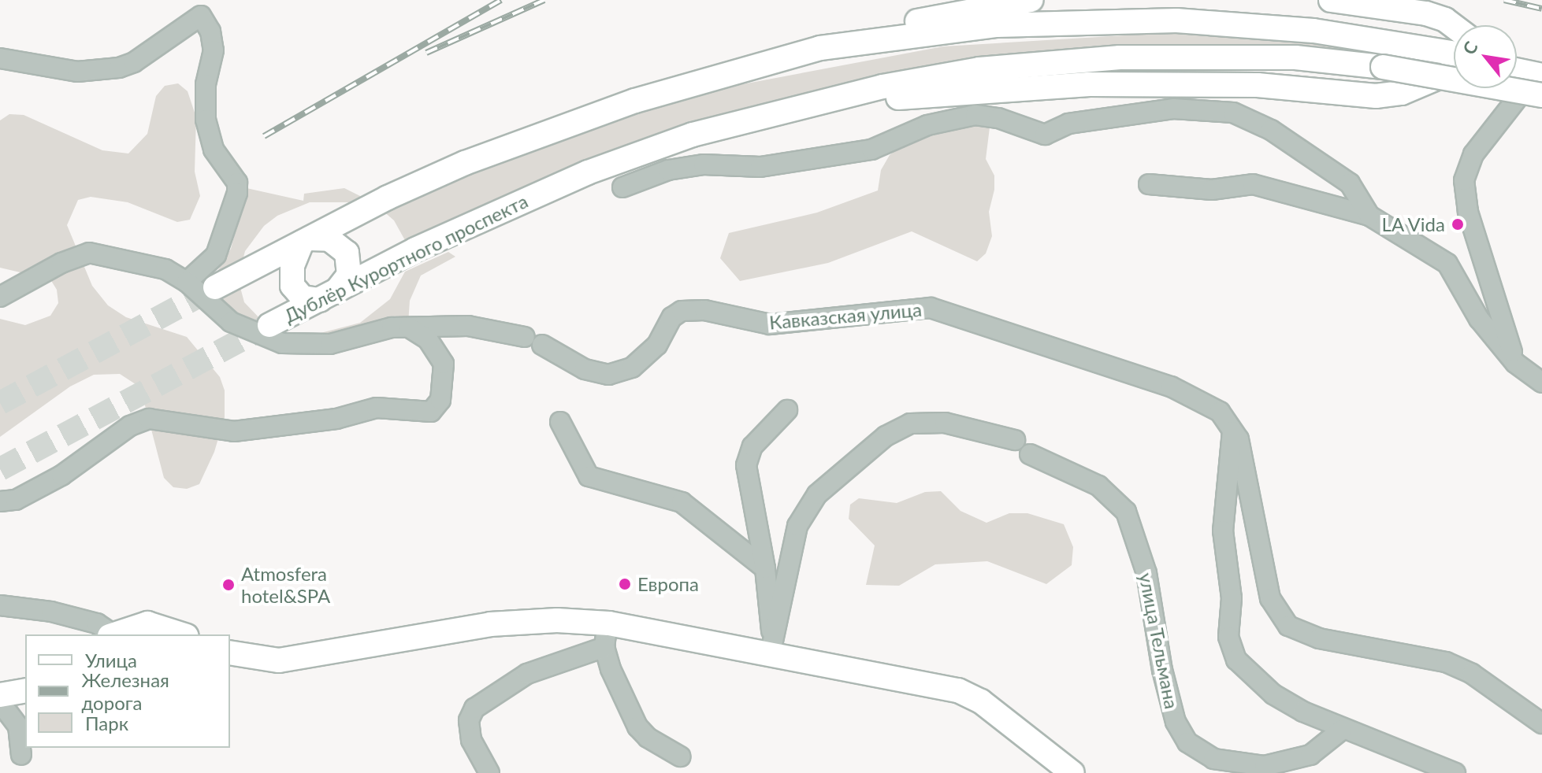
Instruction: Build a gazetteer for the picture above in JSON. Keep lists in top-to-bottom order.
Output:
{
  "streets": {
    "main road": ["Дублёр Курортного проспекта"],
    "street": ["Кавказская улица", "улица Тельмана"]
  },
  "places": ["LA Vida", "Европа", "Atmosfera hotel&SPA"],
  "legend": ["Улица", "Железная дорога", "Парк"],
  "north": "top left"
}
